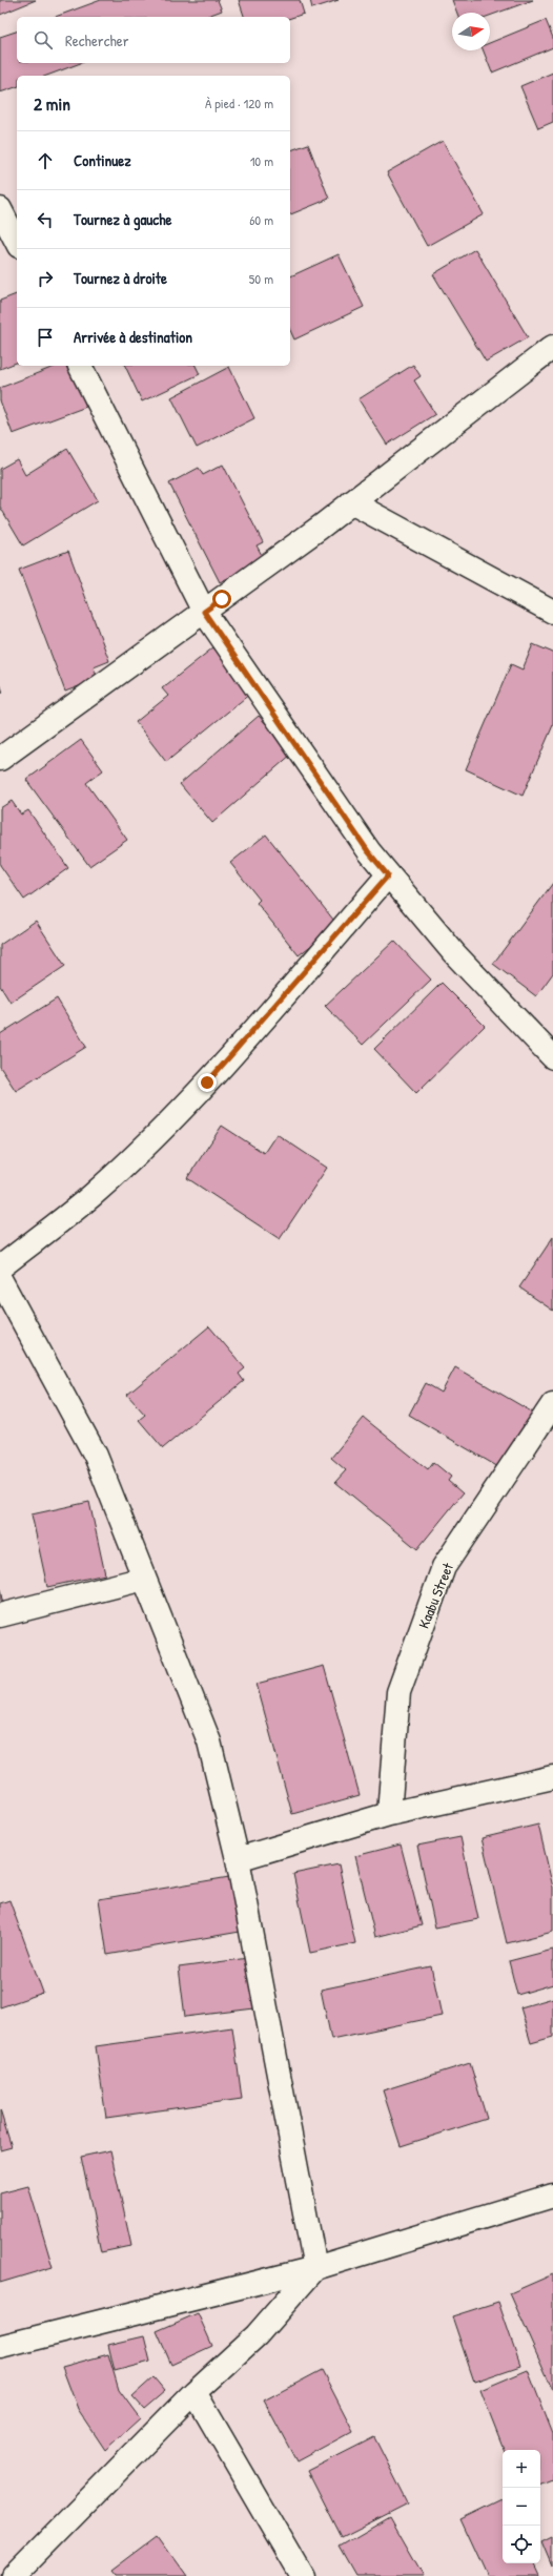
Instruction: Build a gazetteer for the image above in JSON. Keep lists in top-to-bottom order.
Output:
{
  "streets": {
    "street": ["Kaabu Street"]
  },
  "north": "right",
  "page": {
    "search": "Rechercher",
    "heading": ["2 min", "À pied · 120 m"],
    "list": [
      ["Continuez", "10 m"],
      ["Tournez à gauche", "60 m"],
      ["Tournez à droite", "50 m"],
      "Arrivée à destination"
    ],
    "map_buttons": ["+", "−"]
  }
}
